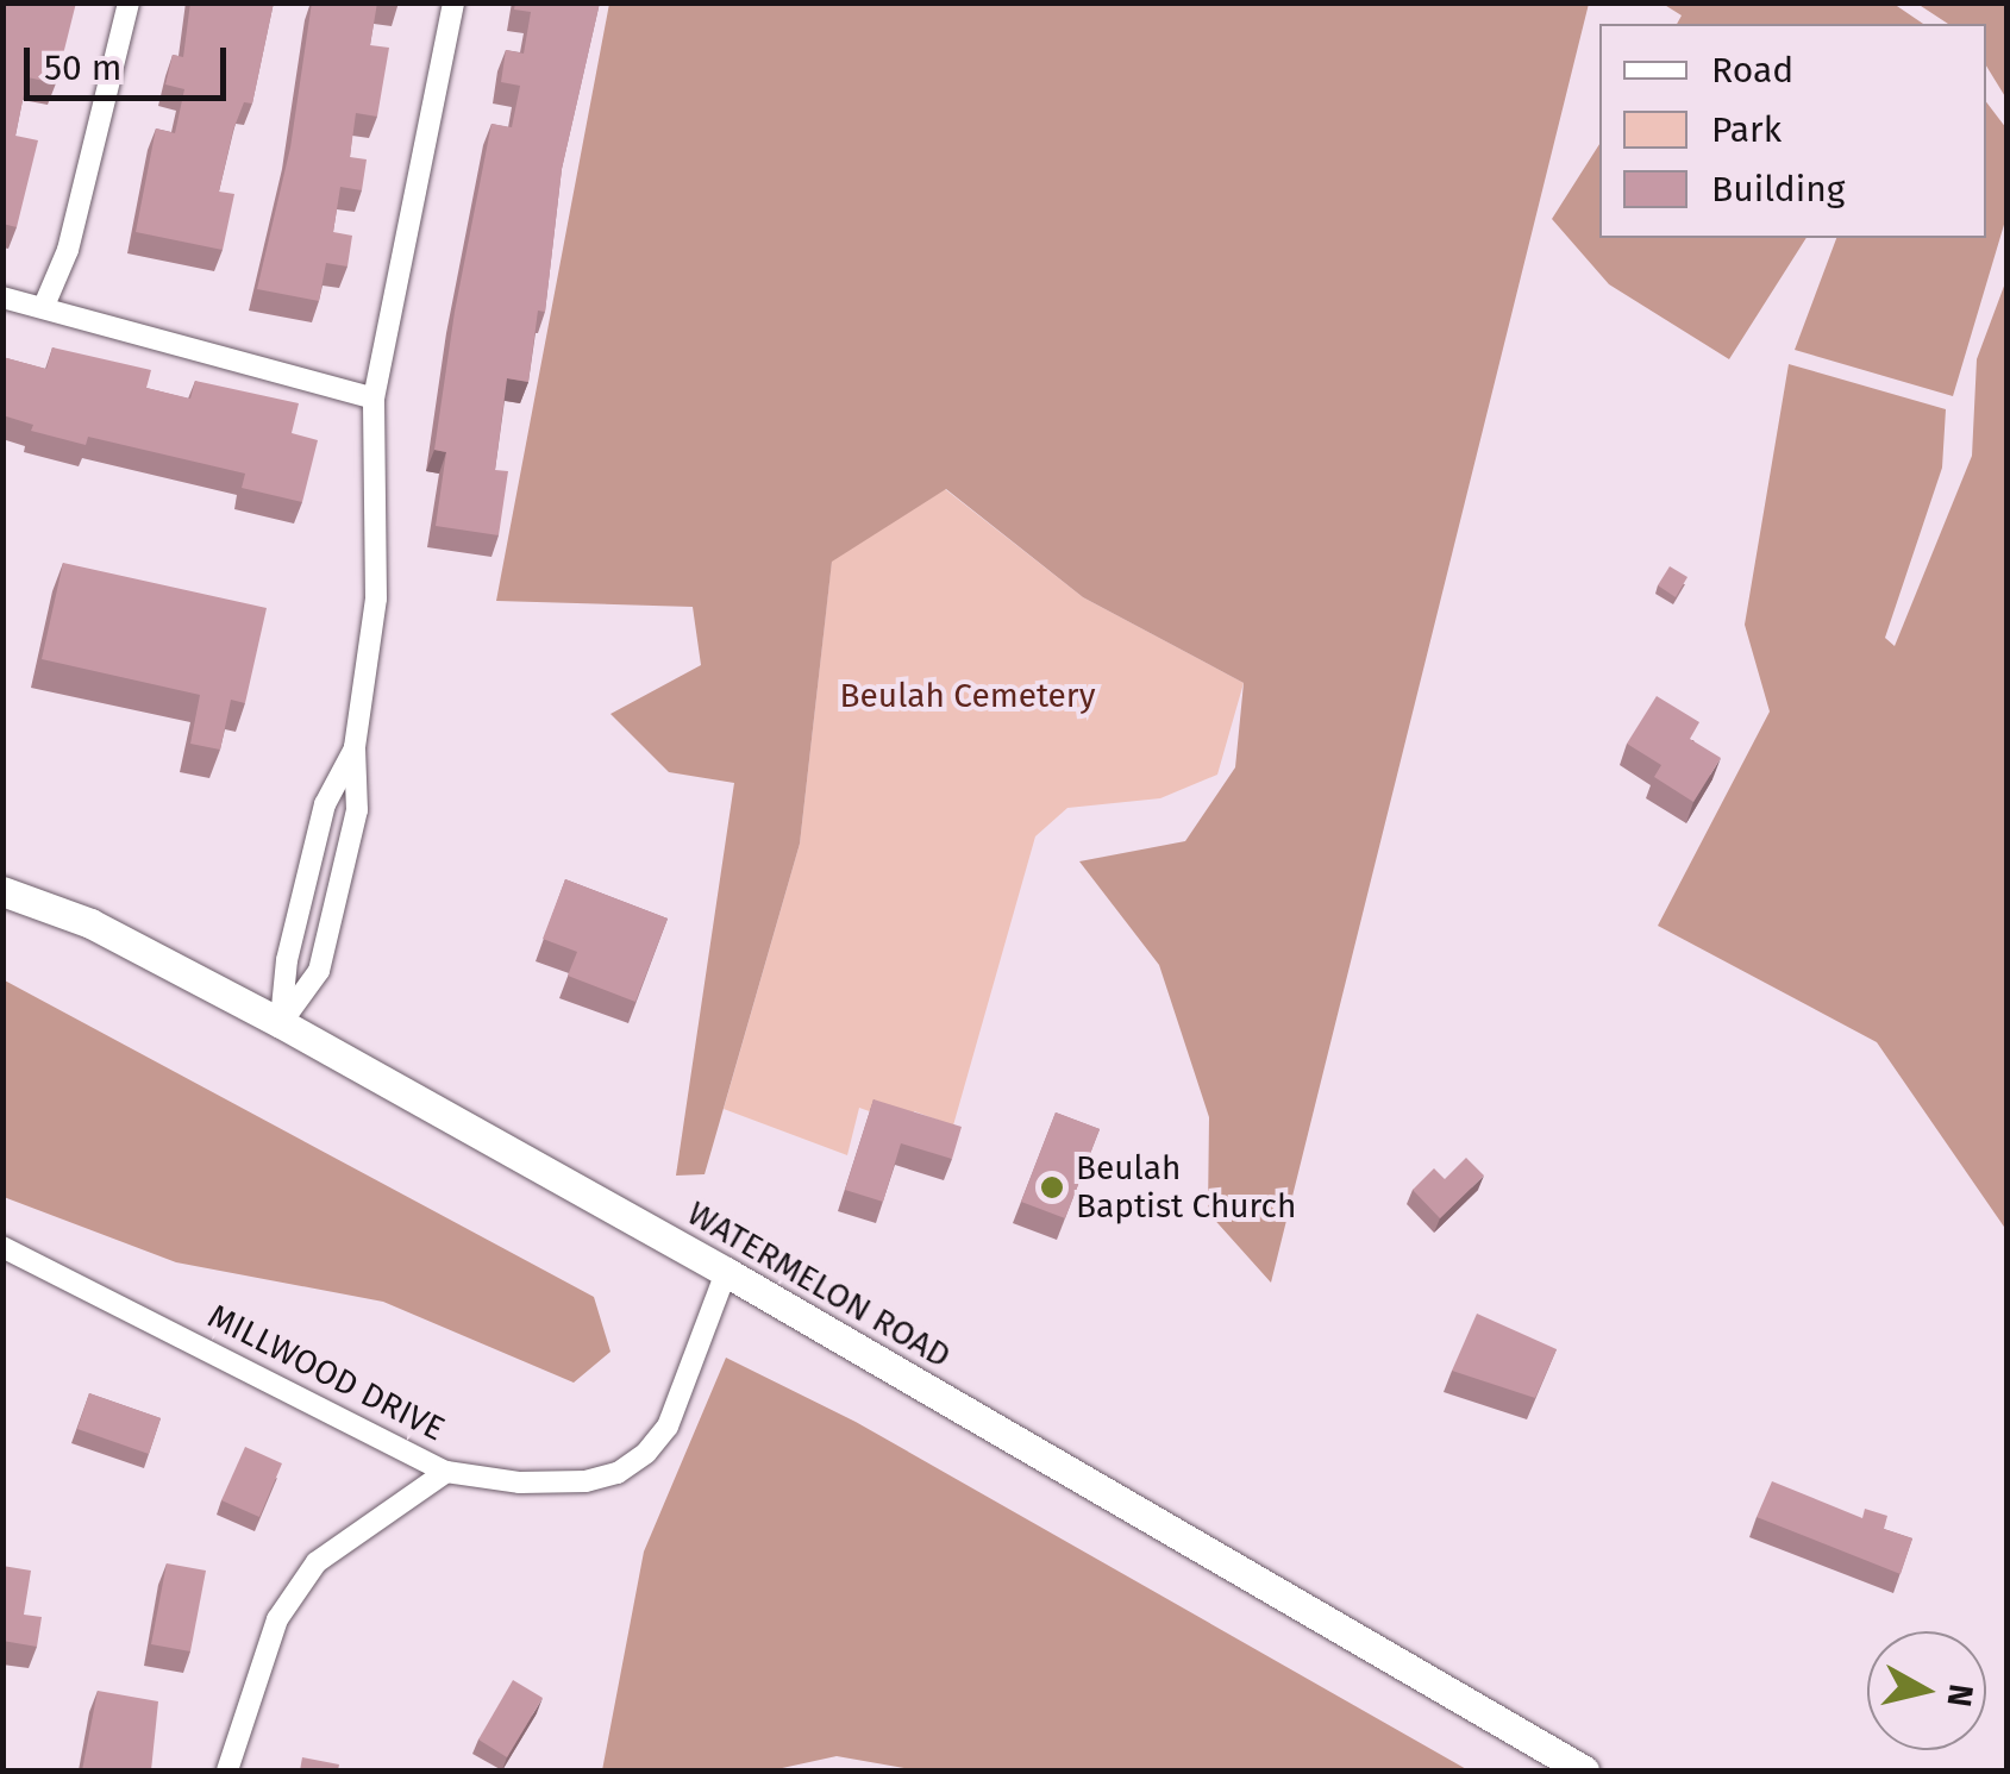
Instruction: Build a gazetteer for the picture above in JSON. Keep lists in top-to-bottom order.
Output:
{
  "streets": {
    "main road": ["WATERMELON ROAD"],
    "street": ["MILLWOOD DRIVE"]
  },
  "crossings": [
    ["WATERMELON ROAD", "MILLWOOD DRIVE"]
  ],
  "parks": ["Beulah Cemetery"],
  "places": ["Beulah Baptist Church"],
  "legend": ["Road", "Park", "Building"],
  "scale_bar": "50 m",
  "north": "right"
}
